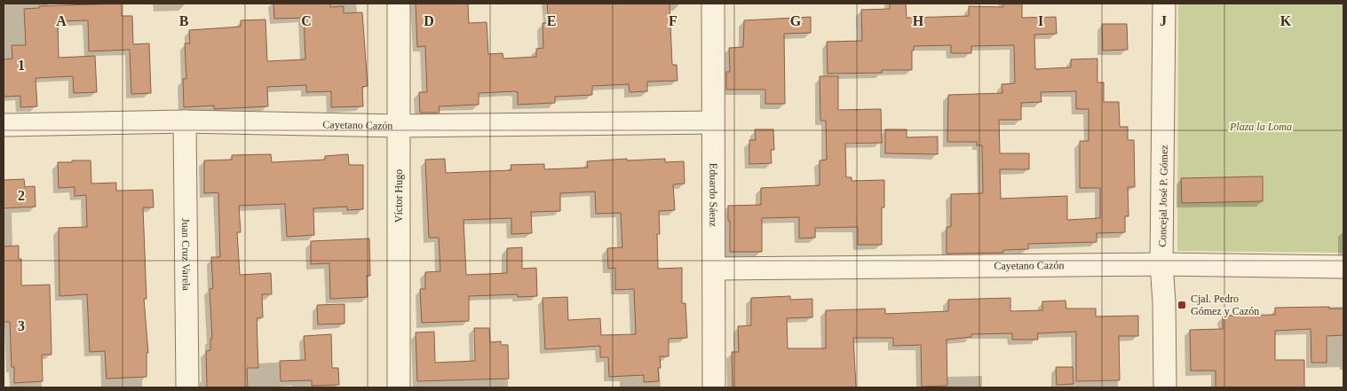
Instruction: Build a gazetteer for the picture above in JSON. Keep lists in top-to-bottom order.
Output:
{
  "streets": {
    "street": [
      "Cayetano Cazón",
      "Eduardo Sáenz",
      "Víctor Hugo",
      "Concejal José P. Gómez",
      "Juan Cruz Varela"
    ]
  },
  "crossings": [
    ["Cayetano Cazón", "Eduardo Sáenz"],
    ["Cayetano Cazón", "Víctor Hugo"],
    ["Cayetano Cazón", "Concejal José P. Gómez"],
    ["Cayetano Cazón", "Juan Cruz Varela"]
  ],
  "parks": ["Plaza la Loma"],
  "places": {
    "transit": ["Cjal. Pedro Gómez y Cazón"]
  },
  "grid": {
    "columns": [
      "A",
      "B",
      "C",
      "D",
      "E",
      "F",
      "G",
      "H",
      "I",
      "J",
      "K"
    ],
    "rows": ["1", "2", "3"]
  }
}
